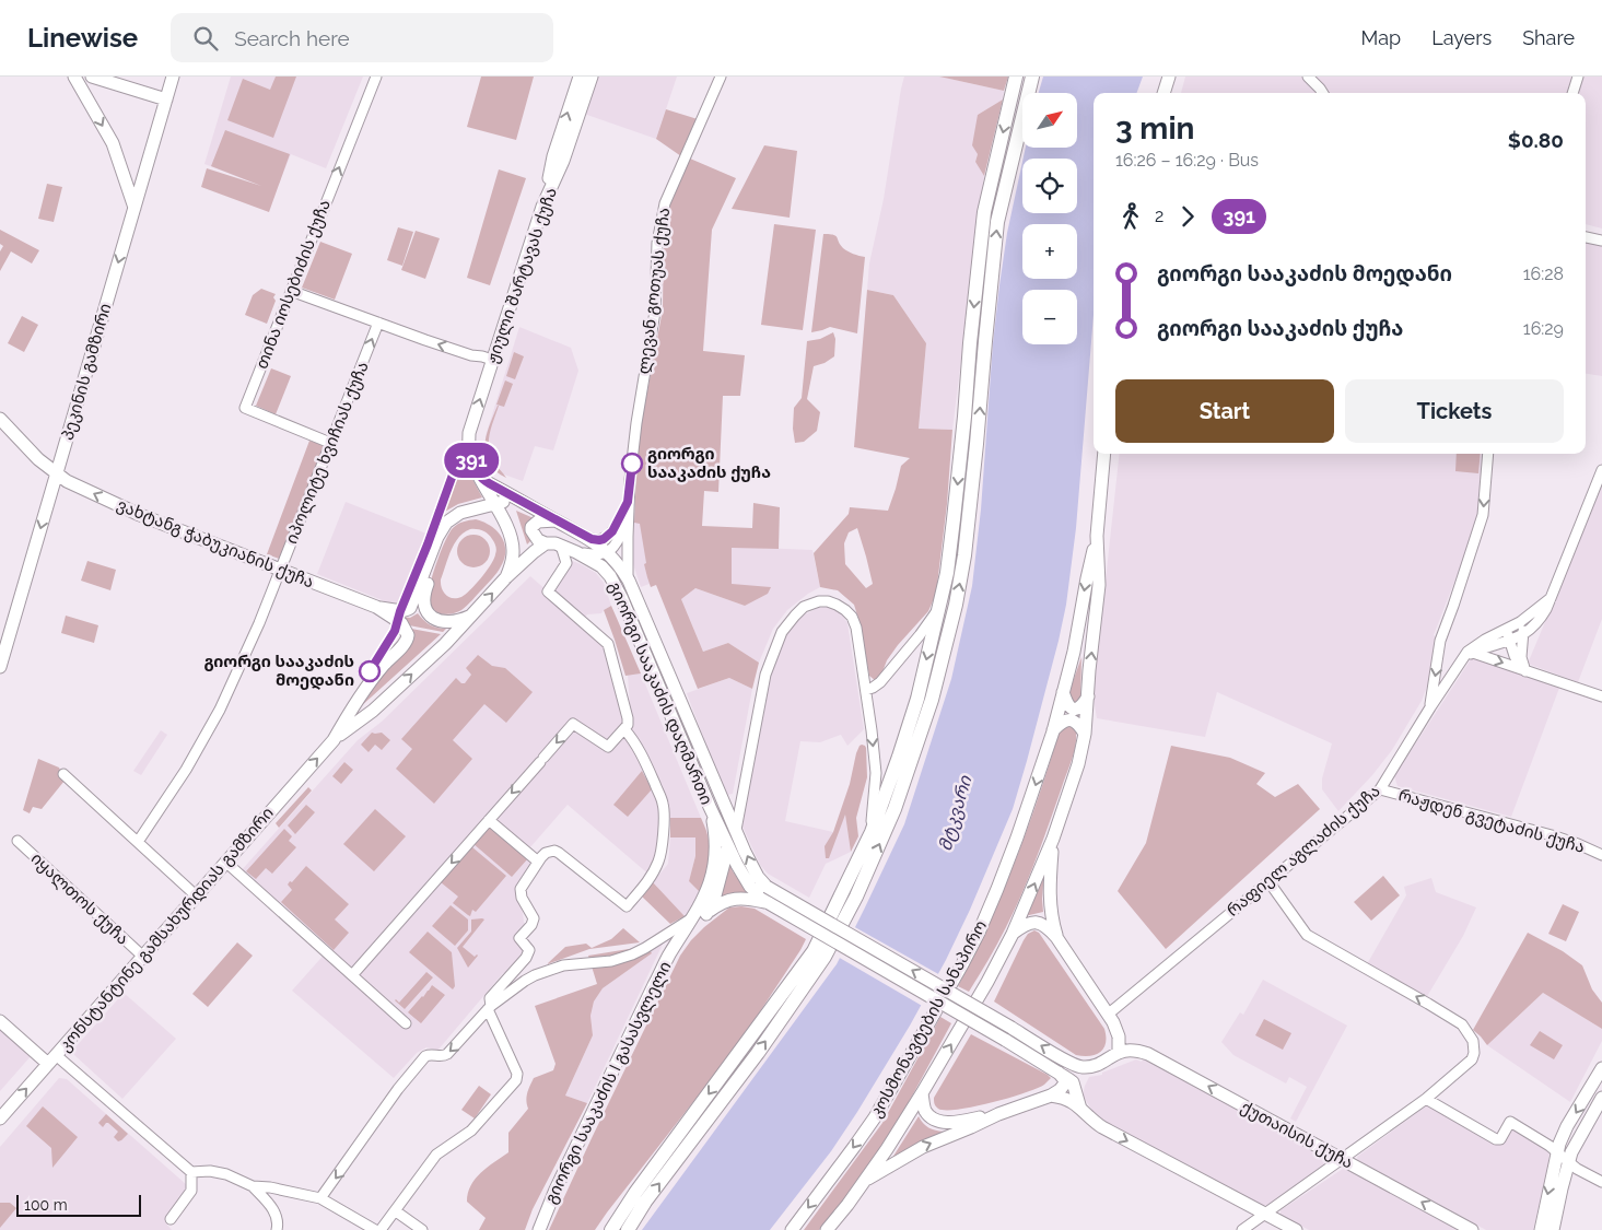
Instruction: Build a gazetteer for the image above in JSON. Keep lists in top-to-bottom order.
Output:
{
  "streets": {
    "main road": [
      "ჟიული შარტავას ქუჩა",
      "პეკინის გამზირი",
      "ვახტანგ ჭაბუკიანის ქუჩა",
      "გიორგი სააკაძის დაღმართი",
      "კონსტანტინე გამსახურდიას გამზირი",
      "კოსმონავტების სანაპირო",
      "გიორგი სააკაძის I გასასვლელი",
      "ქუთაისის ქუჩა"
    ],
    "street": [
      "თინა იოსებიძის ქუჩა",
      "ლევან გოთუას ქუჩა",
      "იპოლიტე ხვიჩიას ქუჩა",
      "რაჟდენ გვეტაძის ქუჩა",
      "რაფიელ აგლაძის ქუჩა",
      "იყალთოს ქუჩა"
    ]
  },
  "crossings": [
    ["თინა იოსებიძის ქუჩა", "იპოლიტე ხვიჩიას ქუჩა"],
    ["ლევან გოთუას ქუჩა", "გიორგი სააკაძის დაღმართი"],
    ["პეკინის გამზირი", "ვახტანგ ჭაბუკიანის ქუჩა"],
    ["იპოლიტე ხვიჩიას ქუჩა", "ვახტანგ ჭაბუკიანის ქუჩა"],
    ["გიორგი სააკაძის დაღმართი", "გიორგი სააკაძის I გასასვლელი"],
    ["რაჟდენ გვეტაძის ქუჩა", "რაფიელ აგლაძის ქუჩა"],
    ["იყალთოს ქუჩა", "კონსტანტინე გამსახურდიას გამზირი"]
  ],
  "one_way": [
    "თინა იოსებიძის ქუჩა",
    "პეკინის გამზირი",
    "ვახტანგ ჭაბუკიანის ქუჩა",
    "კონსტანტინე გამსახურდიას გამზირი"
  ],
  "water": ["მტკვარი"],
  "places": ["გიორგი სააკაძის ქუჩა", "გიორგი სააკაძის მოედანი"],
  "lines": ["bus line 391"],
  "scale_bar": "100 m",
  "north": "top right",
  "page": {
    "header": "Linewise",
    "search": "Search here",
    "nav": ["Map", "Layers", "Share"],
    "on_map": "391",
    "map_buttons": ["+", "−"],
    "heading": ["3 min", "16:26 – 16:29 · Bus", "$0.80"],
    "legs": ["2", "391"],
    "list": [
      {
        "name": "გიორგი სააკაძის მოედანი",
        "value": "16:28"
      },
      {
        "name": "გიორგი სააკაძის ქუჩა",
        "value": "16:29"
      }
    ],
    "buttons": ["Start", "Tickets"],
    "scale": "100 m"
  }
}
